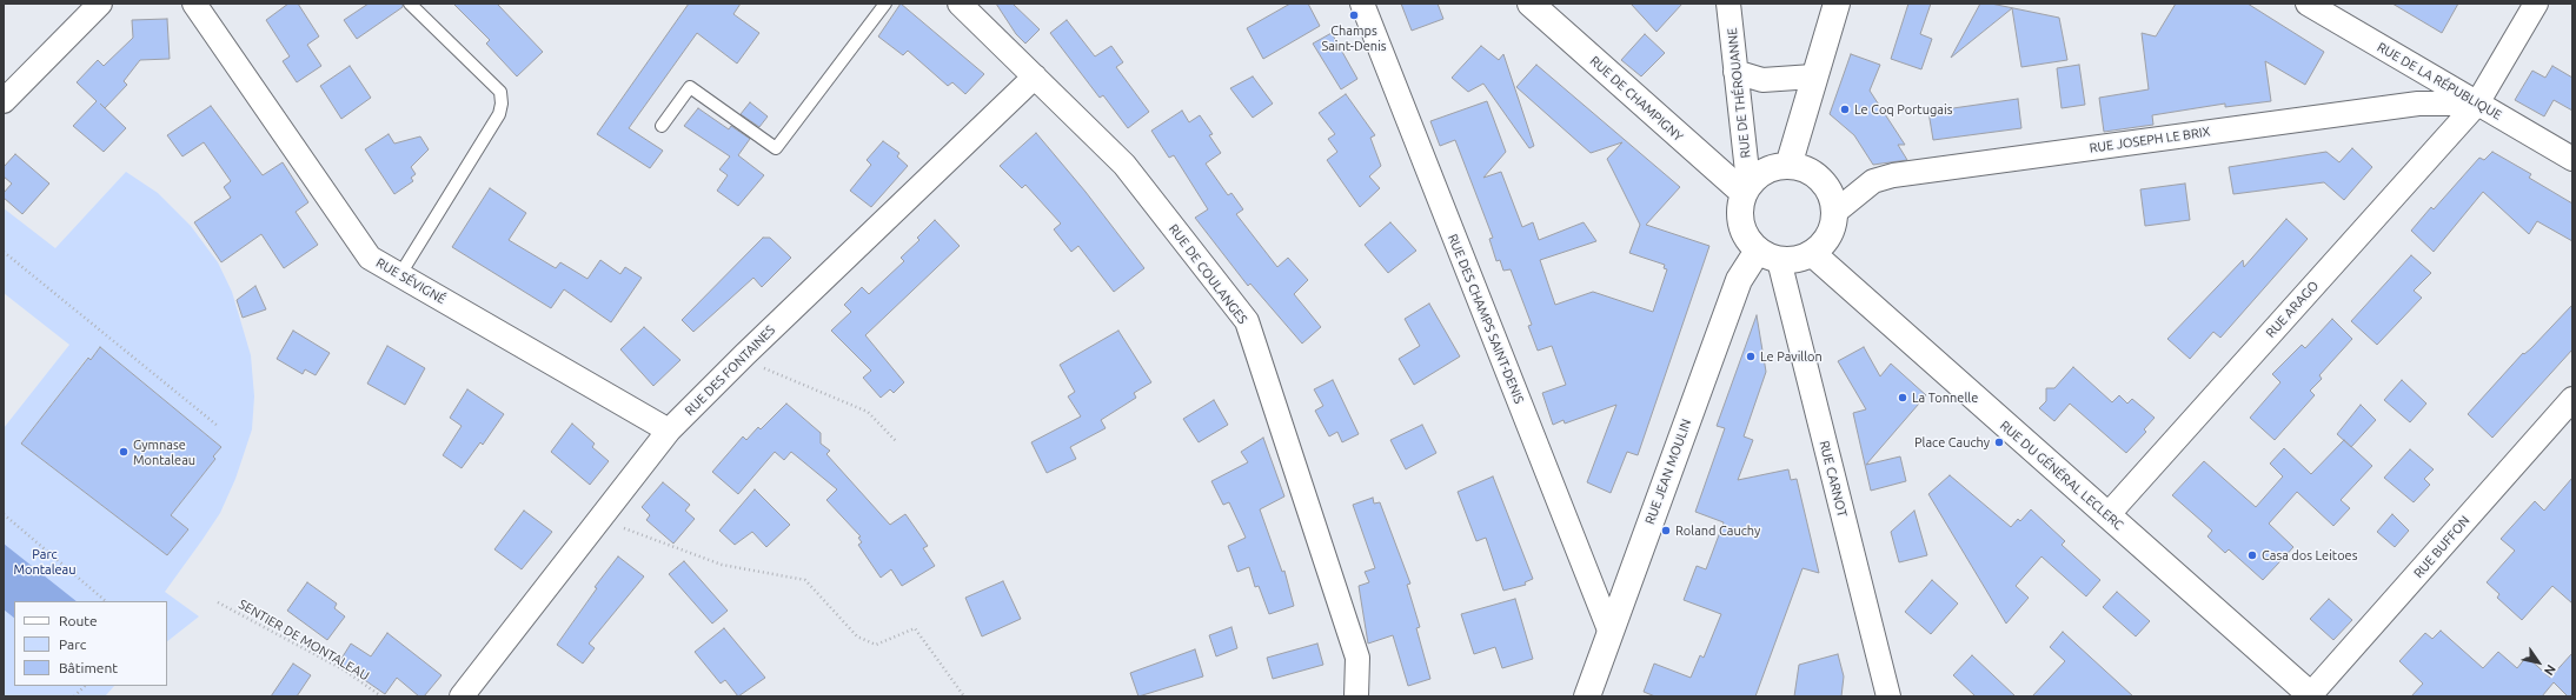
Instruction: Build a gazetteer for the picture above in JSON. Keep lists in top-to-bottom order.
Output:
{
  "streets": {
    "main road": ["RUE DE CHAMPIGNY", "RUE JEAN MOULIN", "RUE DU GÉNÉRAL LECLERC"],
    "street": [
      "RUE DE LA RÉPUBLIQUE",
      "RUE DE THÉROUANNE",
      "RUE JOSEPH LE BRIX",
      "RUE DE COULANGES",
      "RUE SÉVIGNÉ",
      "RUE ARAGO",
      "RUE DES CHAMPS SAINT-DENIS",
      "RUE DES FONTAINES",
      "RUE CARNOT",
      "RUE BUFFON"
    ],
    "path": ["SENTIER DE MONTALEAU"]
  },
  "crossings": [
    ["RUE DE LA RÉPUBLIQUE", "RUE JOSEPH LE BRIX"],
    ["RUE DE LA RÉPUBLIQUE", "RUE ARAGO"],
    ["RUE DE THÉROUANNE", "RUE DE CHAMPIGNY"],
    ["RUE DE THÉROUANNE", "RUE JOSEPH LE BRIX"],
    ["RUE DE THÉROUANNE", "RUE JEAN MOULIN"],
    ["RUE DE THÉROUANNE", "RUE DU GÉNÉRAL LECLERC"],
    ["RUE DE THÉROUANNE", "RUE CARNOT"],
    ["RUE DE CHAMPIGNY", "RUE JOSEPH LE BRIX"],
    ["RUE DE CHAMPIGNY", "RUE JEAN MOULIN"],
    ["RUE DE CHAMPIGNY", "RUE DU GÉNÉRAL LECLERC"],
    ["RUE DE CHAMPIGNY", "RUE CARNOT"],
    ["RUE JOSEPH LE BRIX", "RUE ARAGO"],
    ["RUE JOSEPH LE BRIX", "RUE JEAN MOULIN"],
    ["RUE JOSEPH LE BRIX", "RUE DU GÉNÉRAL LECLERC"],
    ["RUE JOSEPH LE BRIX", "RUE CARNOT"],
    ["RUE DE COULANGES", "RUE DES FONTAINES"],
    ["RUE SÉVIGNÉ", "RUE DES FONTAINES"],
    ["RUE ARAGO", "RUE DU GÉNÉRAL LECLERC"],
    ["RUE DES CHAMPS SAINT-DENIS", "RUE JEAN MOULIN"],
    ["RUE JEAN MOULIN", "RUE DU GÉNÉRAL LECLERC"],
    ["RUE JEAN MOULIN", "RUE CARNOT"],
    ["RUE DU GÉNÉRAL LECLERC", "RUE CARNOT"],
    ["RUE DU GÉNÉRAL LECLERC", "RUE BUFFON"]
  ],
  "parks": ["Parc Montaleau"],
  "places": [
    "Champs Saint-Denis",
    "Le Coq Portugais",
    "Le Pavillon",
    "La Tonnelle",
    "Place Cauchy",
    "Gymnase Montaleau",
    "Roland Cauchy",
    "Casa dos Leitoes"
  ],
  "legend": ["Route", "Parc", "Bâtiment"],
  "north": "bottom right"
}
